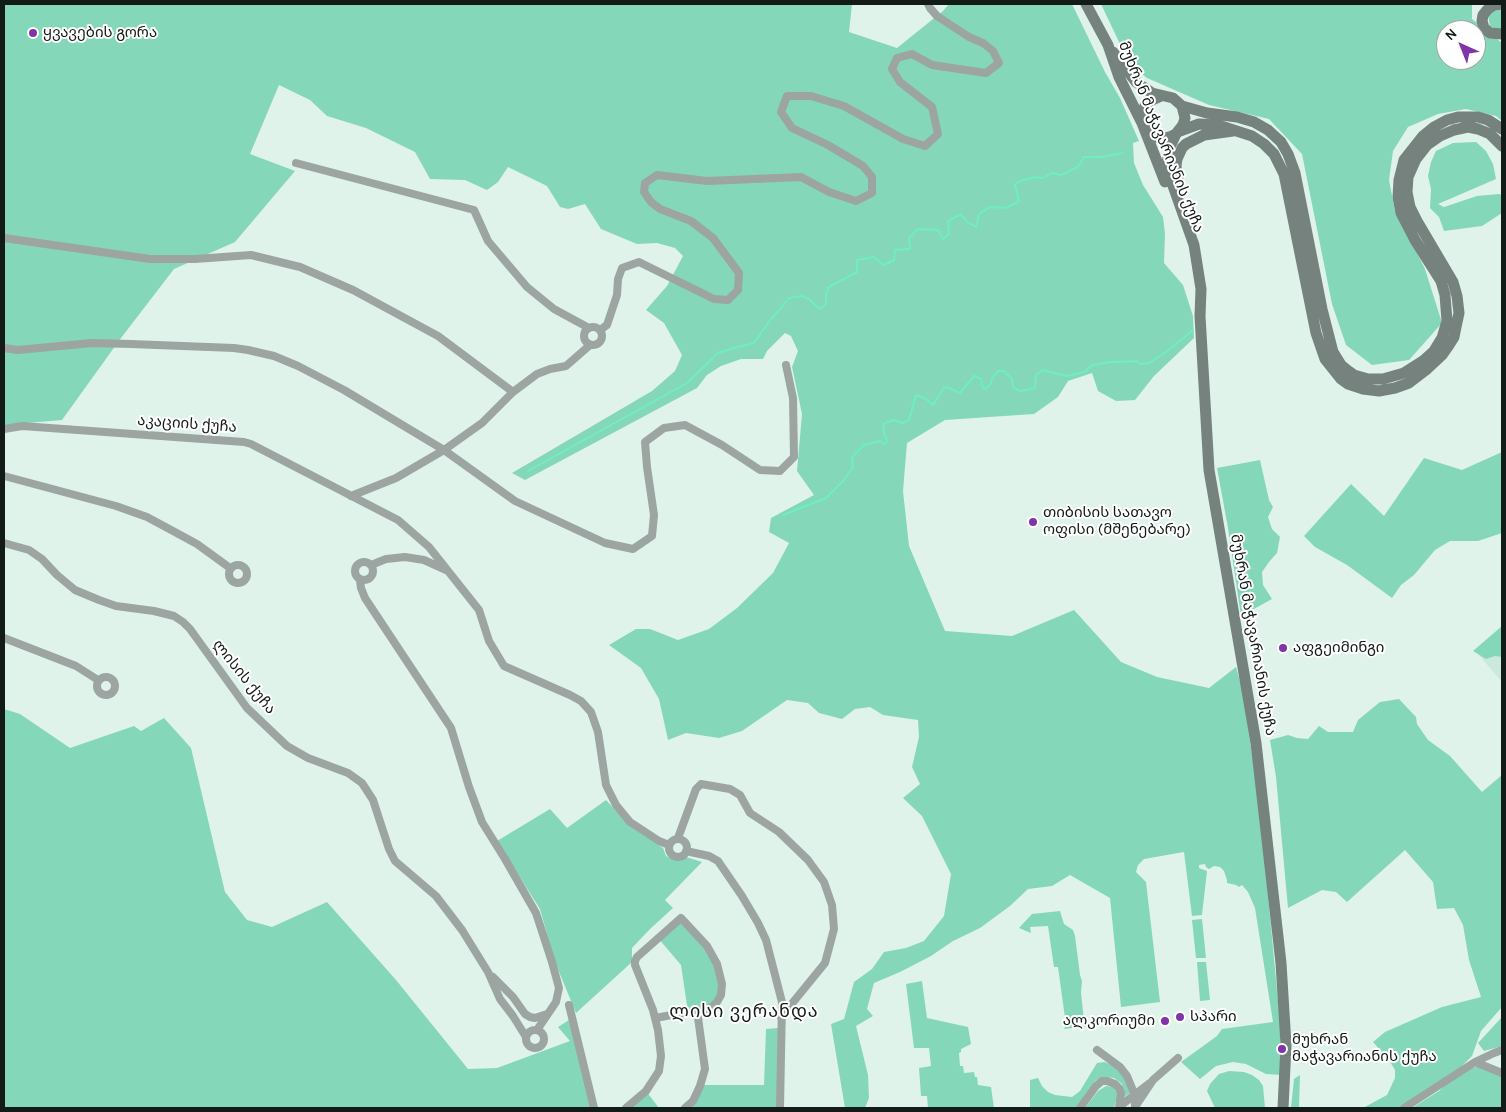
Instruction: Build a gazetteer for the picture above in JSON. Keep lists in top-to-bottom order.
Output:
{
  "streets": {
    "main road": ["მუხრან მაჭავარიანის ქუჩა"],
    "street": ["აკაციის ქუჩა", "ლისის ქუჩა"]
  },
  "districts": ["ლისი ვერანდა"],
  "places": [
    "ყვავების გორა",
    "თიბისის სათავო ოფისი (მშენებარე)",
    "აფგეიმინგი",
    "სპარი",
    "ალკორიუმი",
    "მუხრან მაჭავარიანის ქუჩა"
  ],
  "north": "top left"
}
